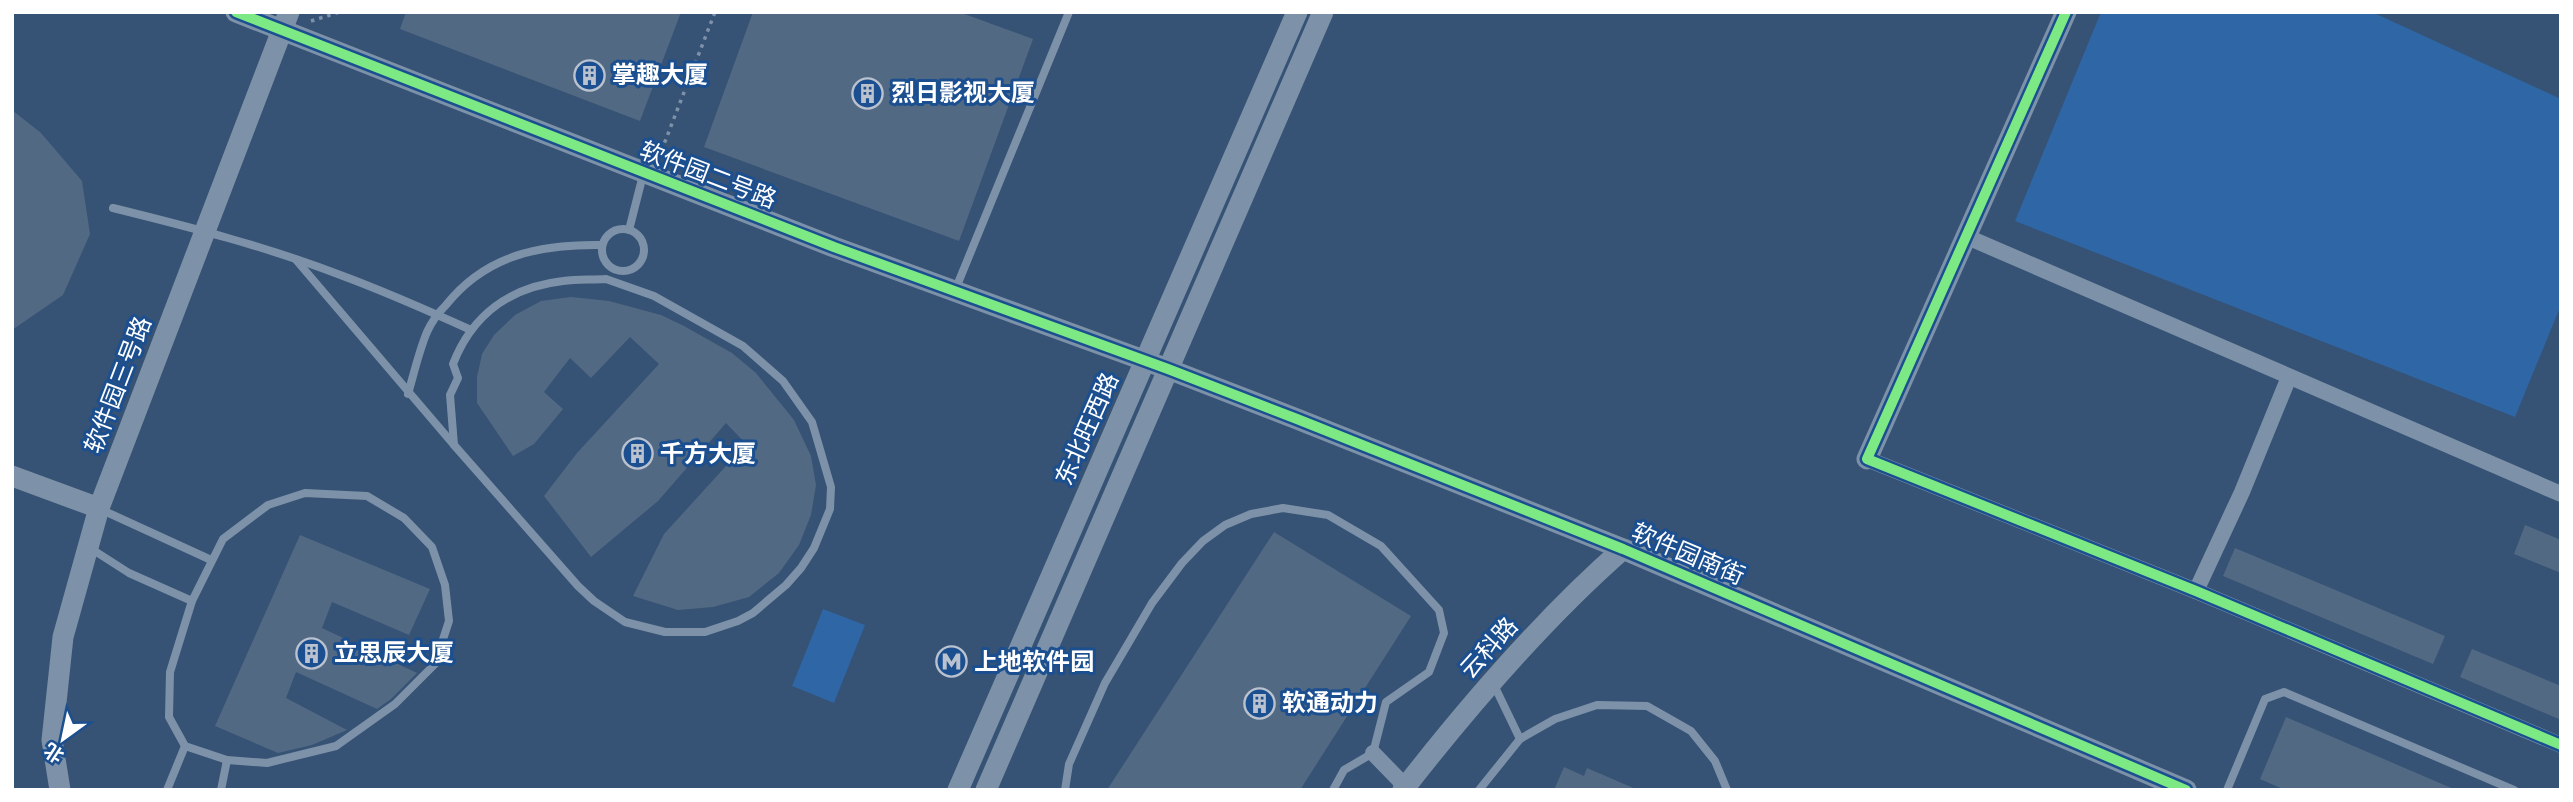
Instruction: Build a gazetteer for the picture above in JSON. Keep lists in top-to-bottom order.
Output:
{
  "streets": {
    "street": [
      "软件园二号路",
      "软件园三号路",
      "东北旺西路",
      "软件园南街",
      "云科路"
    ]
  },
  "crossings": [
    ["软件园二号路", "软件园三号路"],
    ["软件园二号路", "东北旺西路"],
    ["软件园二号路", "软件园南街"],
    ["东北旺西路", "软件园南街"],
    ["软件园南街", "云科路"]
  ],
  "places": {
    "building": [
      "掌趣大厦",
      "烈日影视大厦",
      "千方大厦",
      "立思辰大厦",
      "软通动力"
    ],
    "metro station": ["上地软件园"]
  },
  "north": "bottom left"
}
